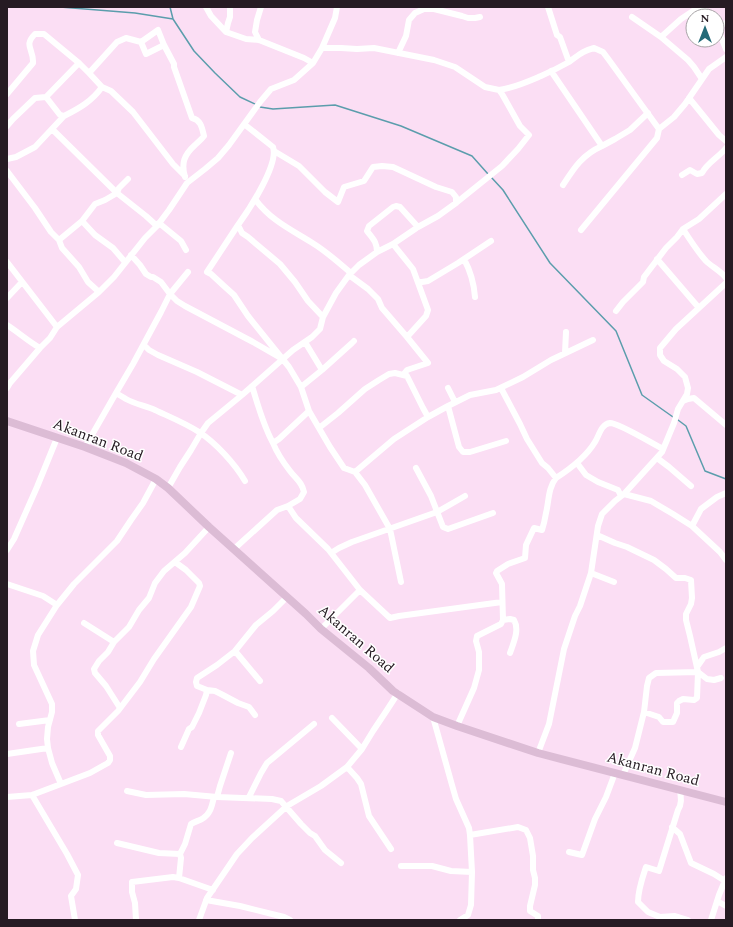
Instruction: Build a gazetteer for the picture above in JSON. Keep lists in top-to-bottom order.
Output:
{
  "streets": {
    "main road": ["Akanran Road"]
  },
  "north": "top"
}
